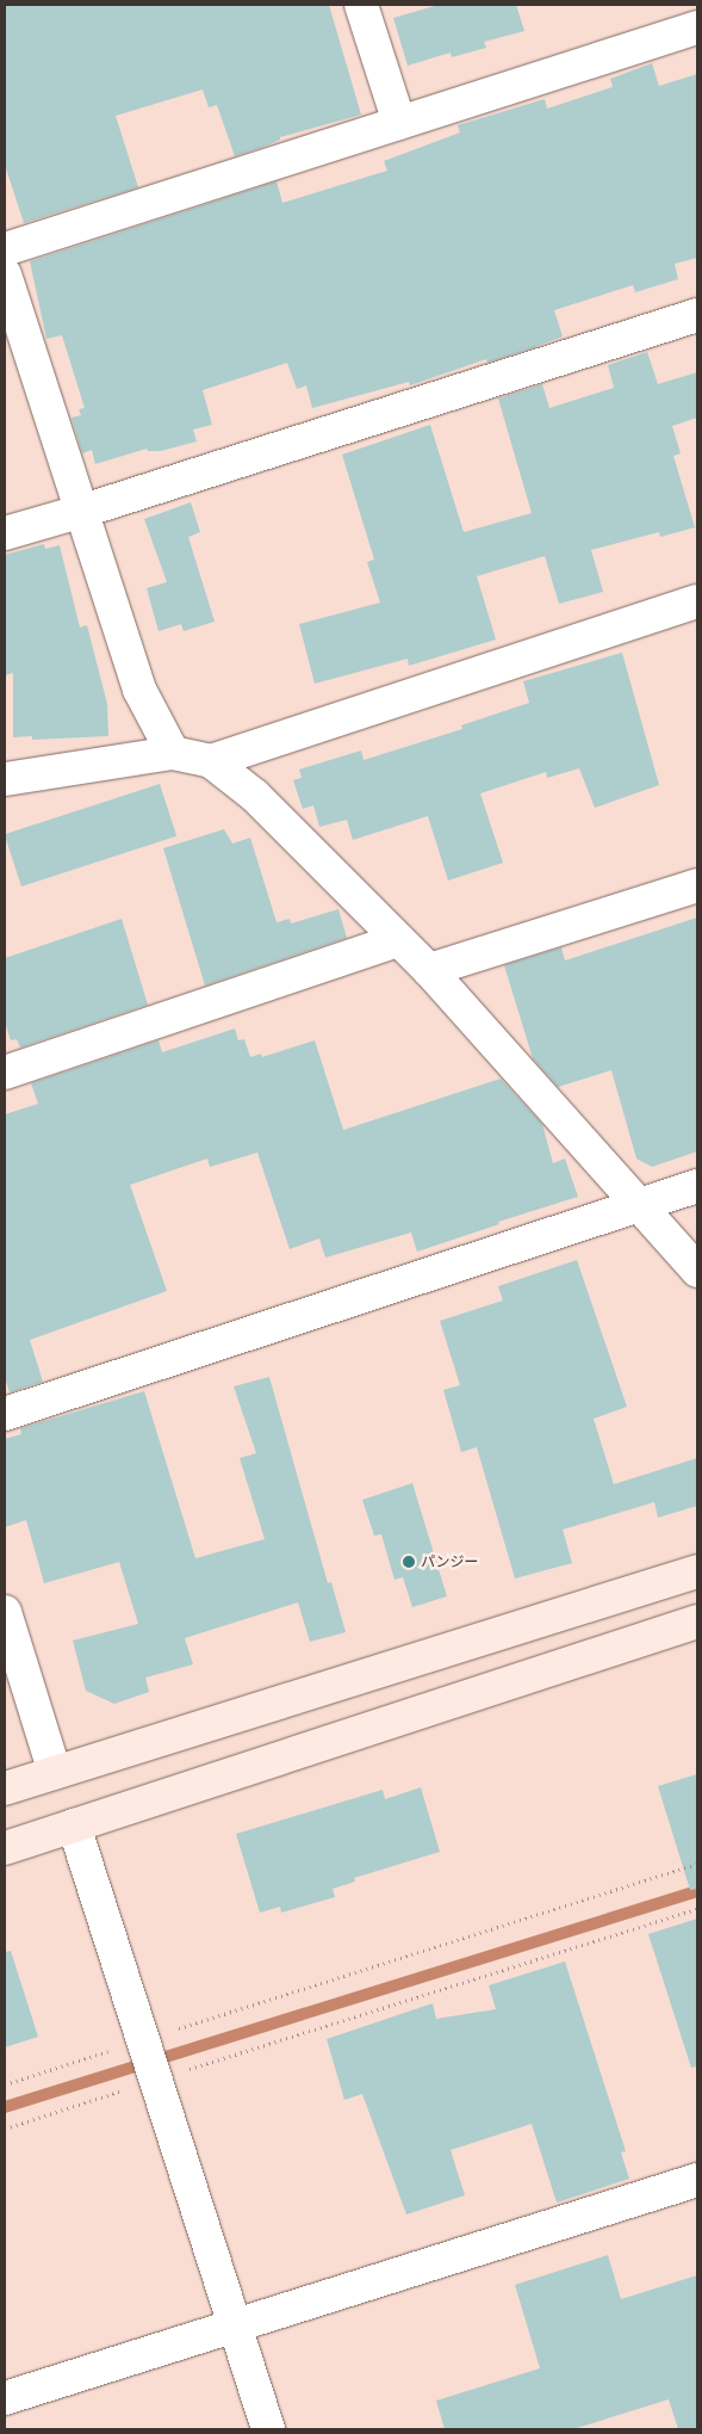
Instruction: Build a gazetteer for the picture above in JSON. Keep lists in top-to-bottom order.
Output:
{
  "places": ["パンジー"]
}
